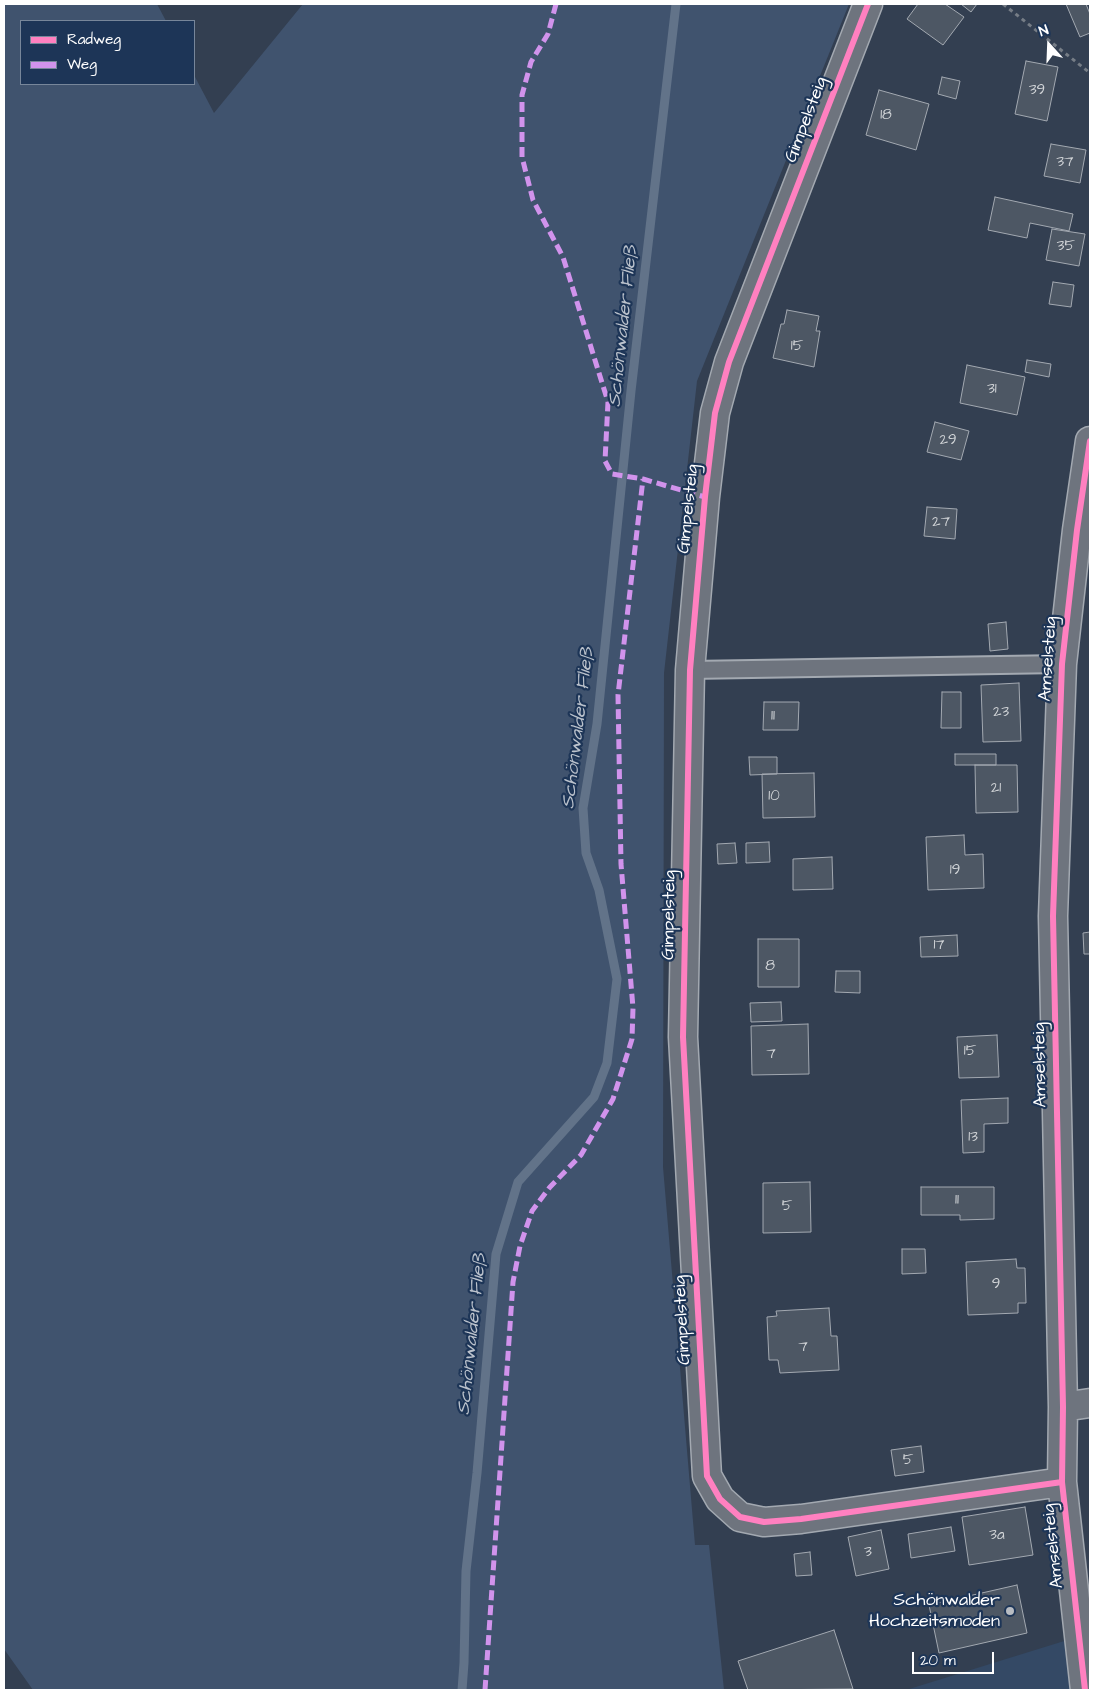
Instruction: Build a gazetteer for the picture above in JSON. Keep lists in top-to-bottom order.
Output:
{
  "streets": {
    "street": ["Gimpelsteig", "Amselsteig"]
  },
  "crossings": [
    ["Gimpelsteig", "Amselsteig"]
  ],
  "water": ["Schönwalder Fließ"],
  "places": ["Schönwalder Hochzeitsmoden"],
  "house_numbers": [
    "39",
    "18",
    "37",
    "35",
    "15",
    "31",
    "29",
    "27",
    "23",
    "11",
    "21",
    "10",
    "19",
    "17",
    "8",
    "15",
    "7",
    "13",
    "11",
    "5",
    "9",
    "7",
    "5",
    "3a",
    "3"
  ],
  "legend": ["Radweg", "Weg"],
  "scale_bar": "20 m",
  "north": "top"
}
